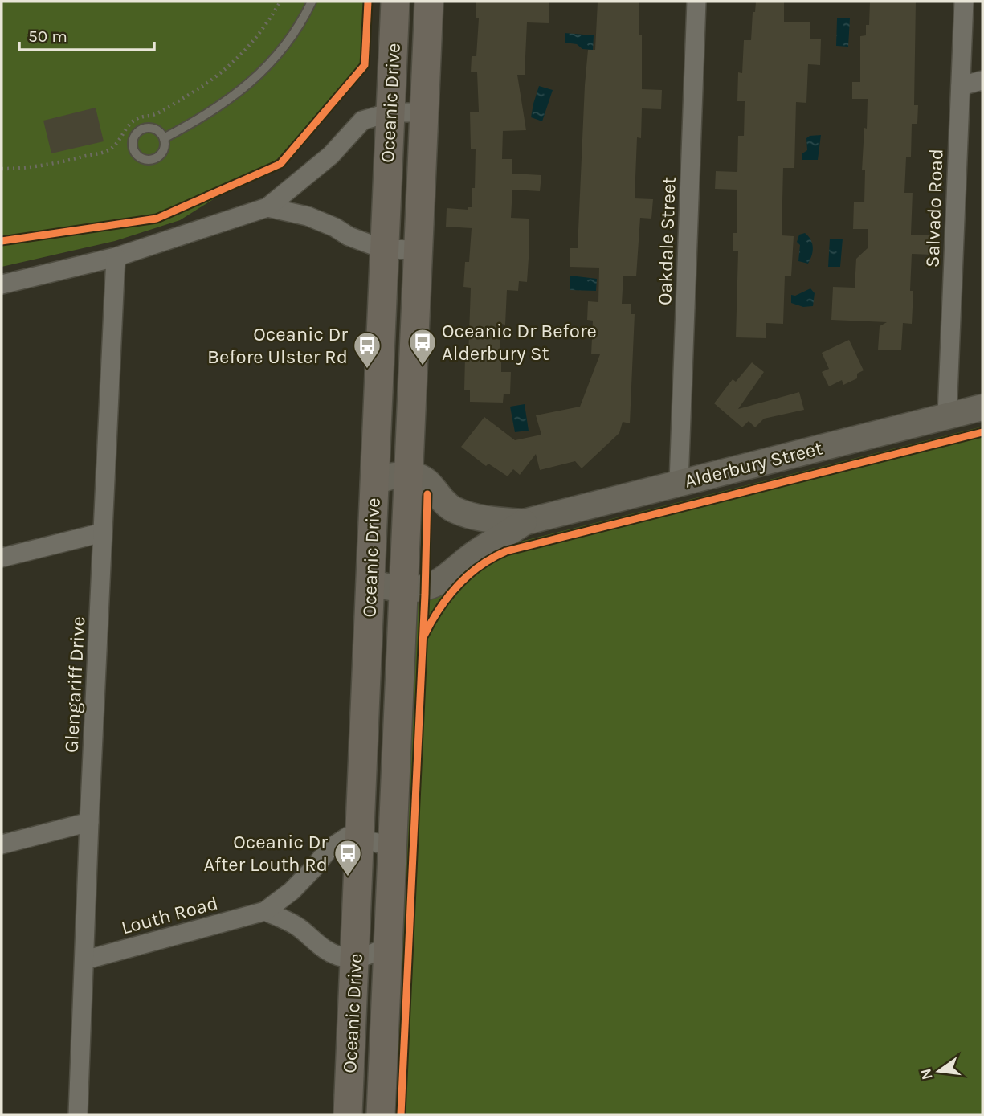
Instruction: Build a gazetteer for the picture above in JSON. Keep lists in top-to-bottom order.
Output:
{
  "streets": {
    "main road": ["Oceanic Drive"],
    "street": [
      "Salvado Road",
      "Oakdale Street",
      "Alderbury Street",
      "Glengariff Drive",
      "Louth Road"
    ]
  },
  "crossings": [
    ["Oceanic Drive", "Alderbury Street"],
    ["Oceanic Drive", "Louth Road"],
    ["Salvado Road", "Alderbury Street"],
    ["Oakdale Street", "Alderbury Street"],
    ["Glengariff Drive", "Louth Road"]
  ],
  "places": {
    "bus stop": ["Oceanic Dr Before Alderbury St", "Oceanic Dr Before Ulster Rd", "Oceanic Dr After Louth Rd"]
  },
  "scale_bar": "50 m",
  "north": "left"
}
